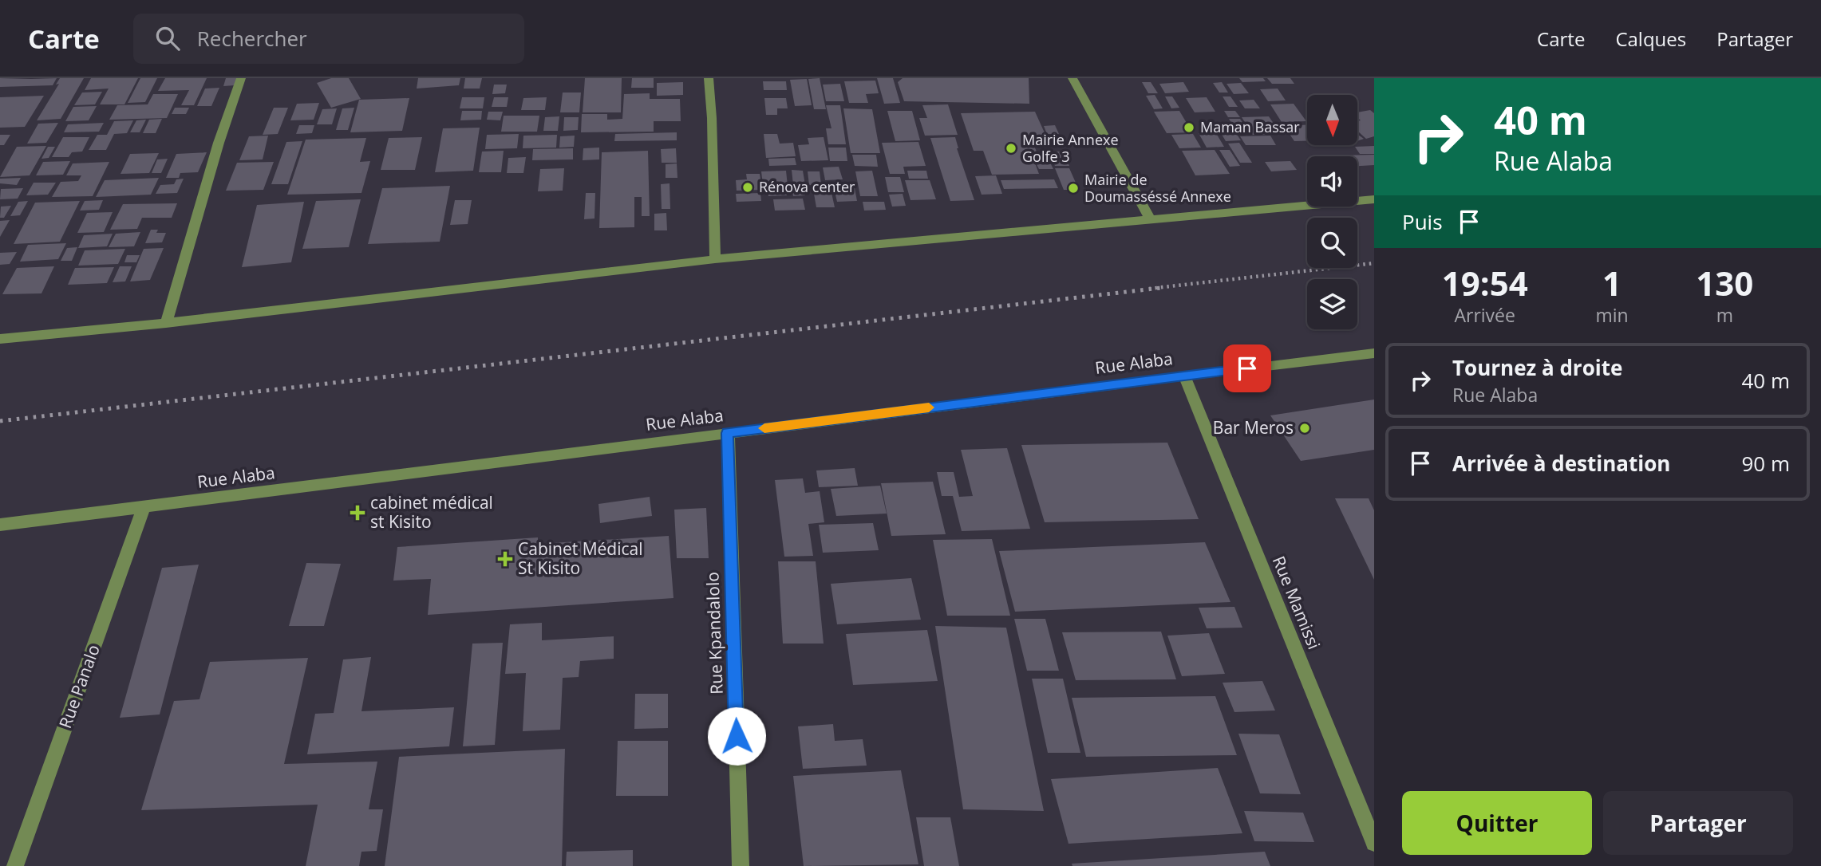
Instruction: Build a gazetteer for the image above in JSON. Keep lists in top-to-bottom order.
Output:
{
  "streets": {
    "street": [
      "Rue Alaba",
      "Rue Mamissi",
      "Rue Kpandalolo",
      "Rue Panalo"
    ]
  },
  "crossings": [
    ["Rue Alaba", "Rue Mamissi"],
    ["Rue Alaba", "Rue Kpandalolo"],
    ["Rue Alaba", "Rue Panalo"]
  ],
  "places": {
    "other": [
      "Maman Bassar",
      "Mairie Annexe Golfe 3",
      "Rénova center",
      "Mairie de Doumasséssé Annexe",
      "Bar Meros"
    ],
    "health": ["cabinet médical st Kisito", "Cabinet Médical St Kisito"]
  },
  "north": "bottom",
  "page": {
    "header": "Carte",
    "search": "Rechercher",
    "nav": ["Carte", "Calques", "Partager"],
    "turn": ["40 m", "Rue Alaba"],
    "then": "Puis",
    "eta": [
      "19:54",
      "Arrivée",
      "1",
      "min",
      "130",
      "m"
    ],
    "list": [
      {
        "name": "Tournez à droite",
        "note": "Rue Alaba",
        "value": "40 m"
      },
      {
        "name": "Arrivée à destination",
        "value": "90 m"
      }
    ],
    "buttons": ["Quitter", "Partager"]
  }
}
